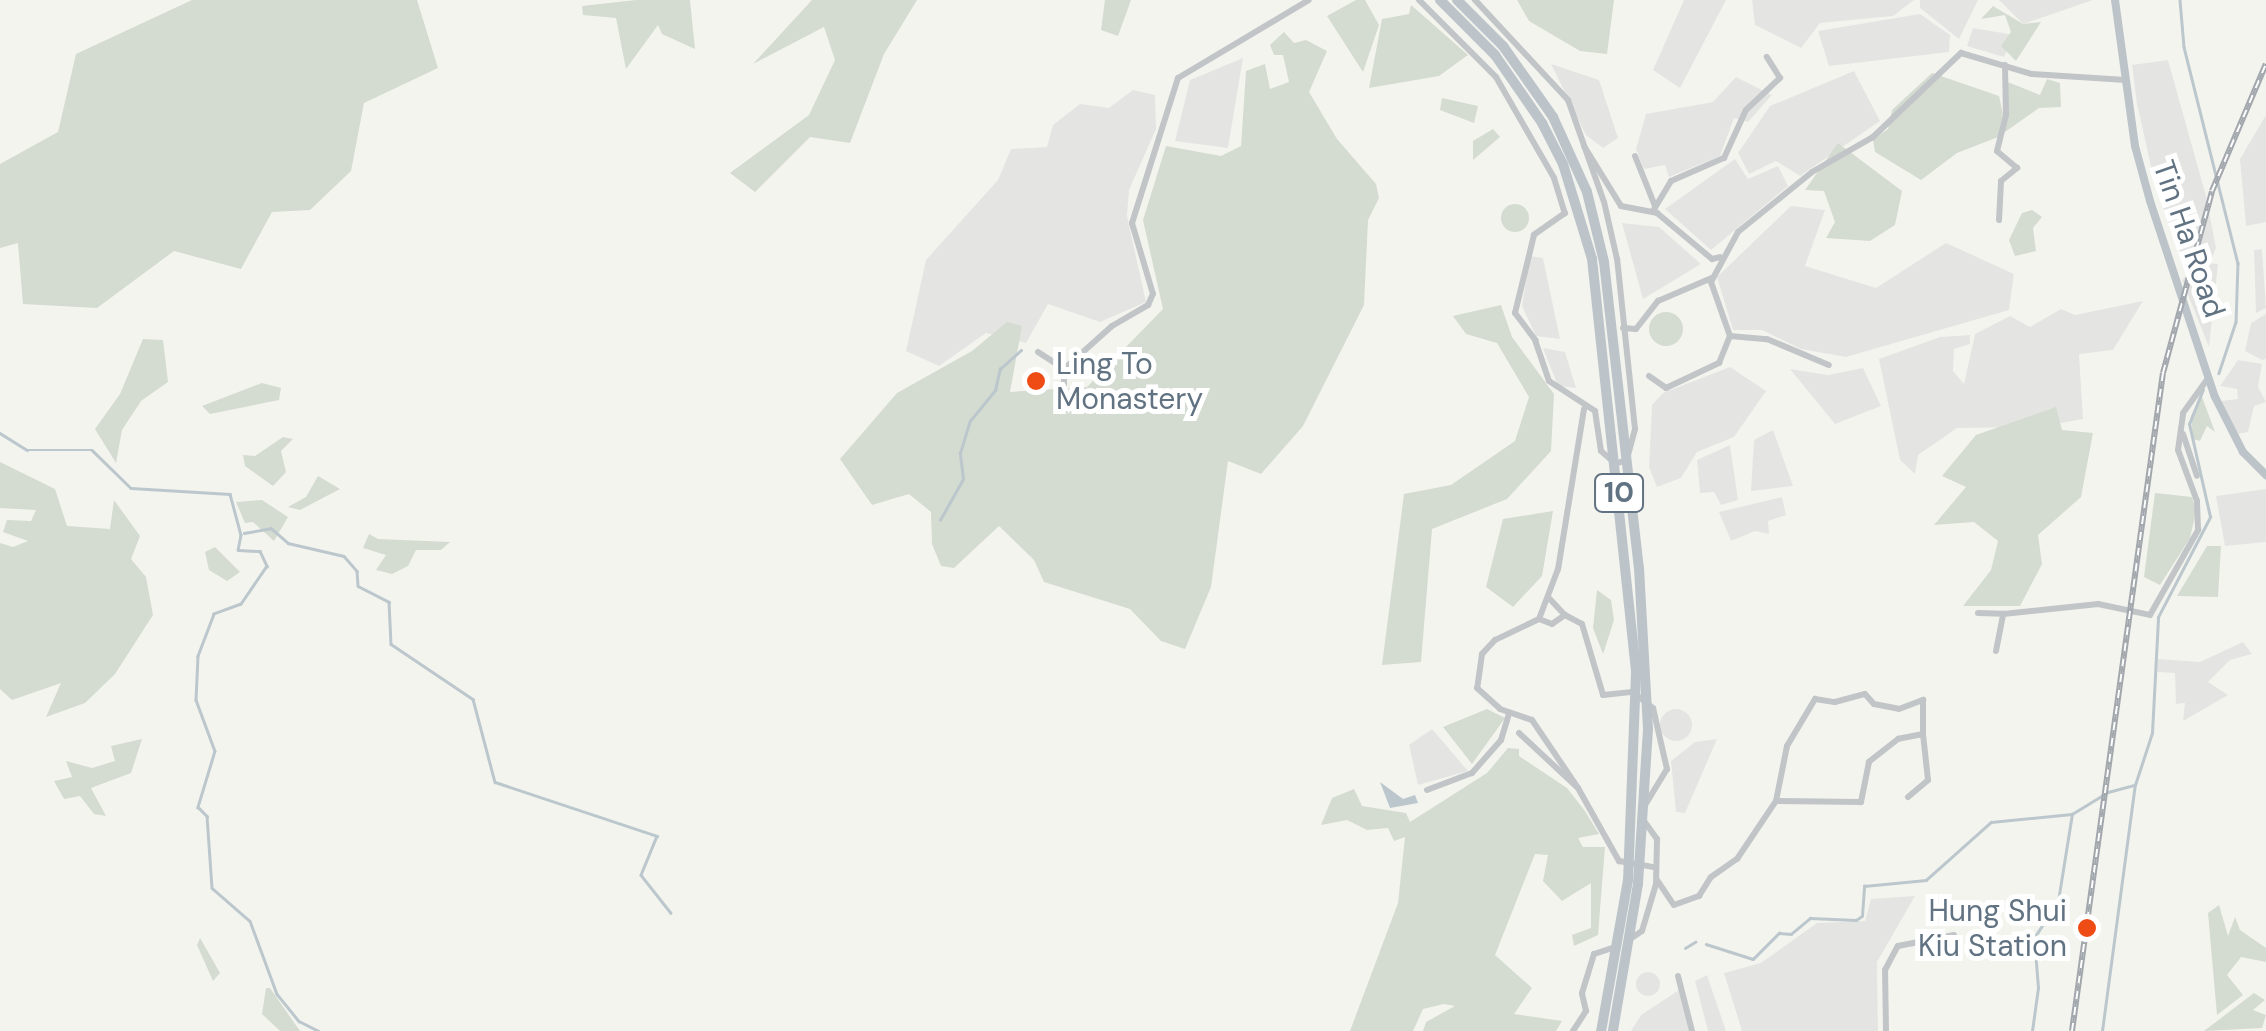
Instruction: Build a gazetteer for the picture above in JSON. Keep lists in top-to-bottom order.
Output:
{
  "streets": {
    "highway": ["10"],
    "street": ["Tin Ha Road"]
  },
  "places": ["Ling To Monastery", "Hung Shui Kiu Station"]
}
